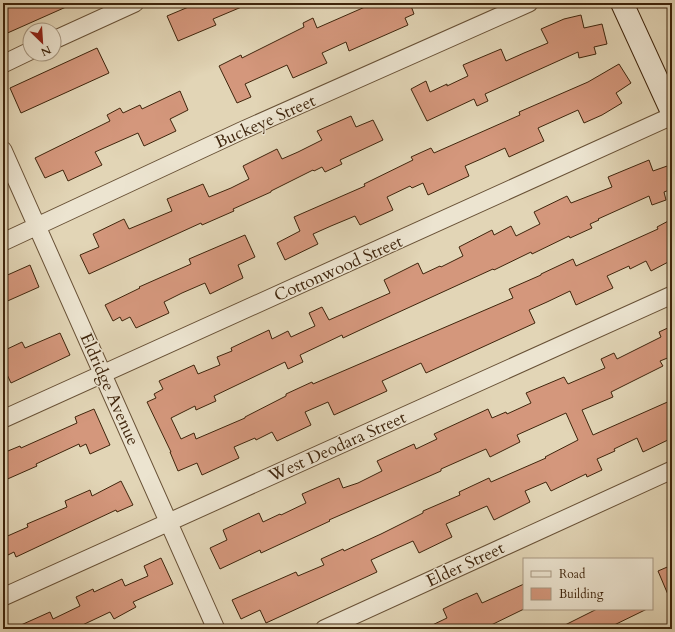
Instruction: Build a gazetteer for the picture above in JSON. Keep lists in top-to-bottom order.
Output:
{
  "streets": {
    "street": [
      "Buckeye Street",
      "Cottonwood Street",
      "Eldridge Avenue",
      "West Deodara Street",
      "Elder Street"
    ]
  },
  "crossings": [
    ["Buckeye Street", "Eldridge Avenue"],
    ["Cottonwood Street", "Eldridge Avenue"],
    ["Eldridge Avenue", "West Deodara Street"]
  ],
  "legend": ["Road", "Building"],
  "north": "bottom right"
}
